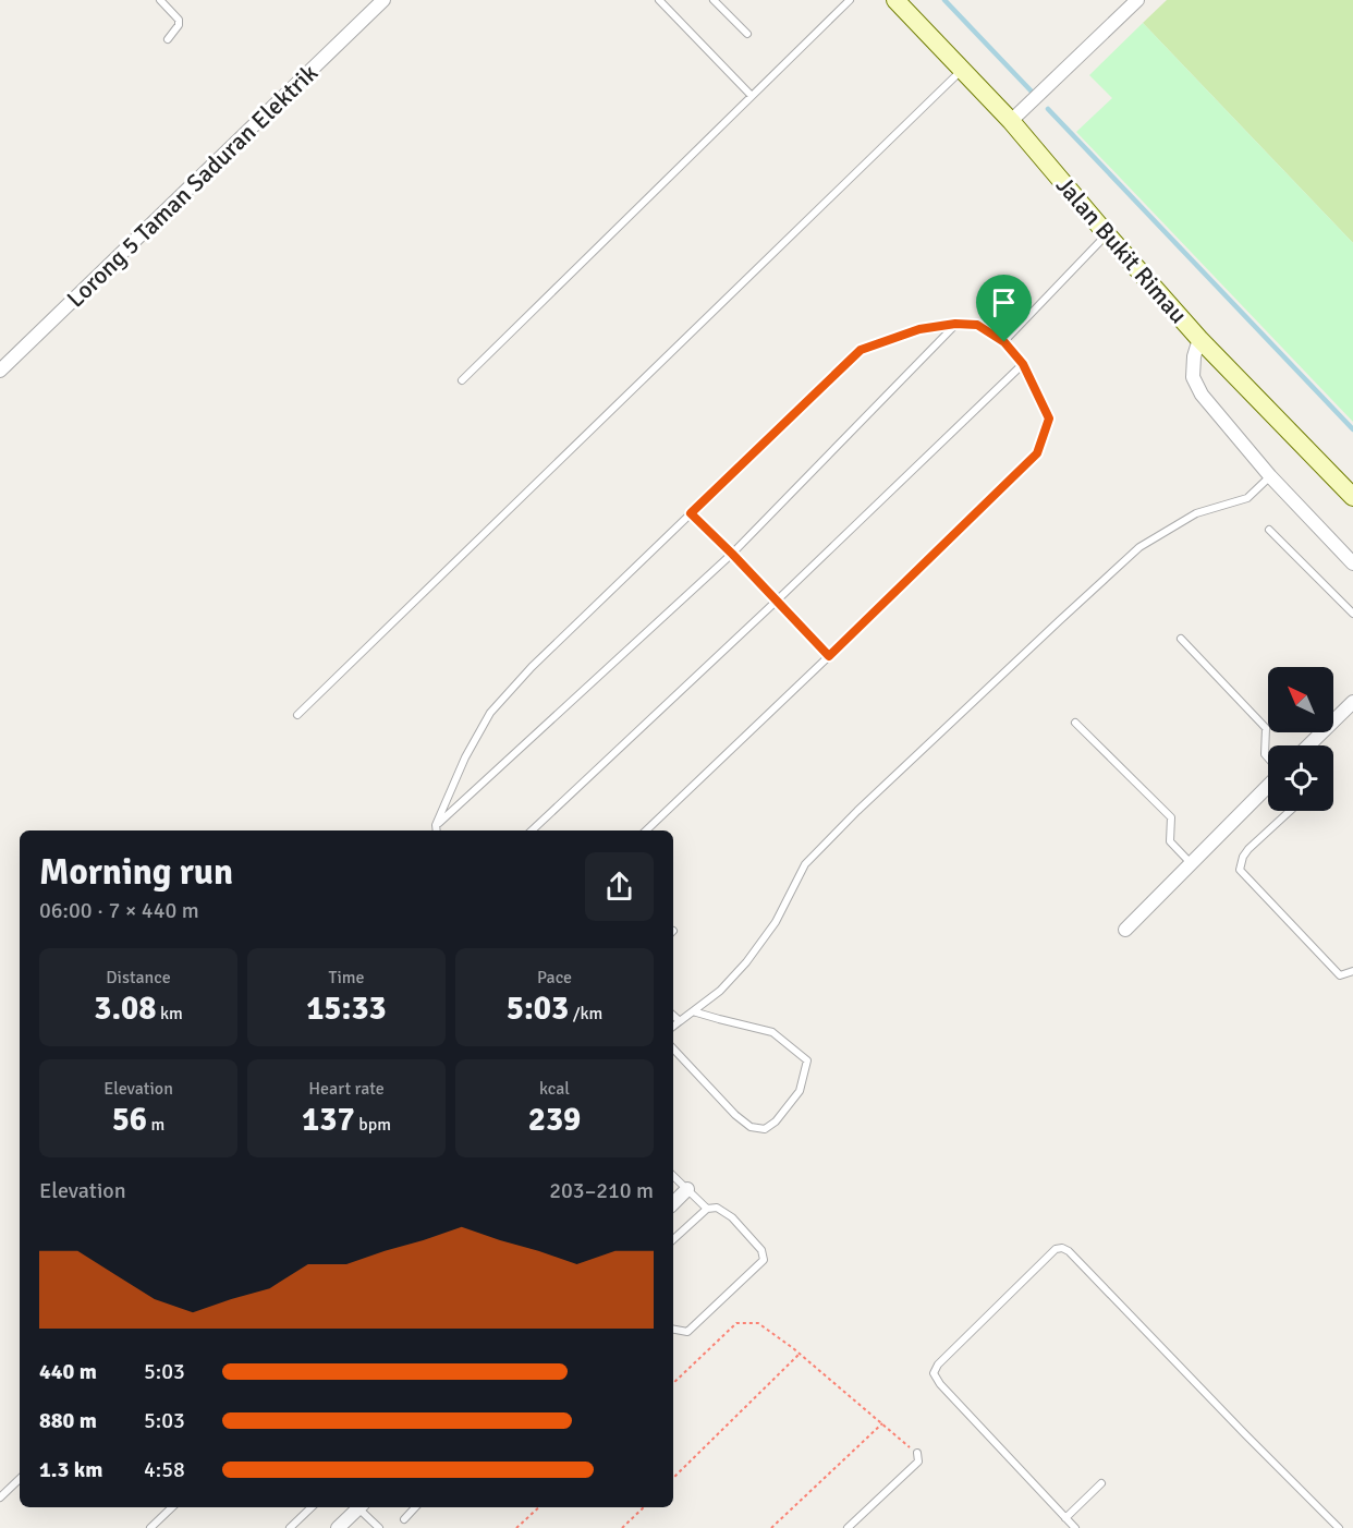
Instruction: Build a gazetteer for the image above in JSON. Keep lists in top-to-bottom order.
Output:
{
  "streets": {
    "street": ["Lorong 5 Taman Saduran Elektrik", "Jalan Bukit Rimau"]
  },
  "north": "top left",
  "page": {
    "heading": ["Morning run", "06:00 · 7 × 440 m"],
    "stats": [
      ["Distance", "3.08 km"],
      ["Time", "15:33"],
      ["Pace", "5:03 /km"],
      ["Elevation", "56 m"],
      ["Heart rate", "137 bpm"],
      ["kcal", "239"]
    ],
    "chart": ["Elevation", "203–210 m"],
    "list": [
      {
        "name": "440 m",
        "note": "5:03"
      },
      {
        "name": "880 m",
        "note": "5:03"
      },
      {
        "name": "1.3 km",
        "note": "4:58"
      }
    ]
  }
}
